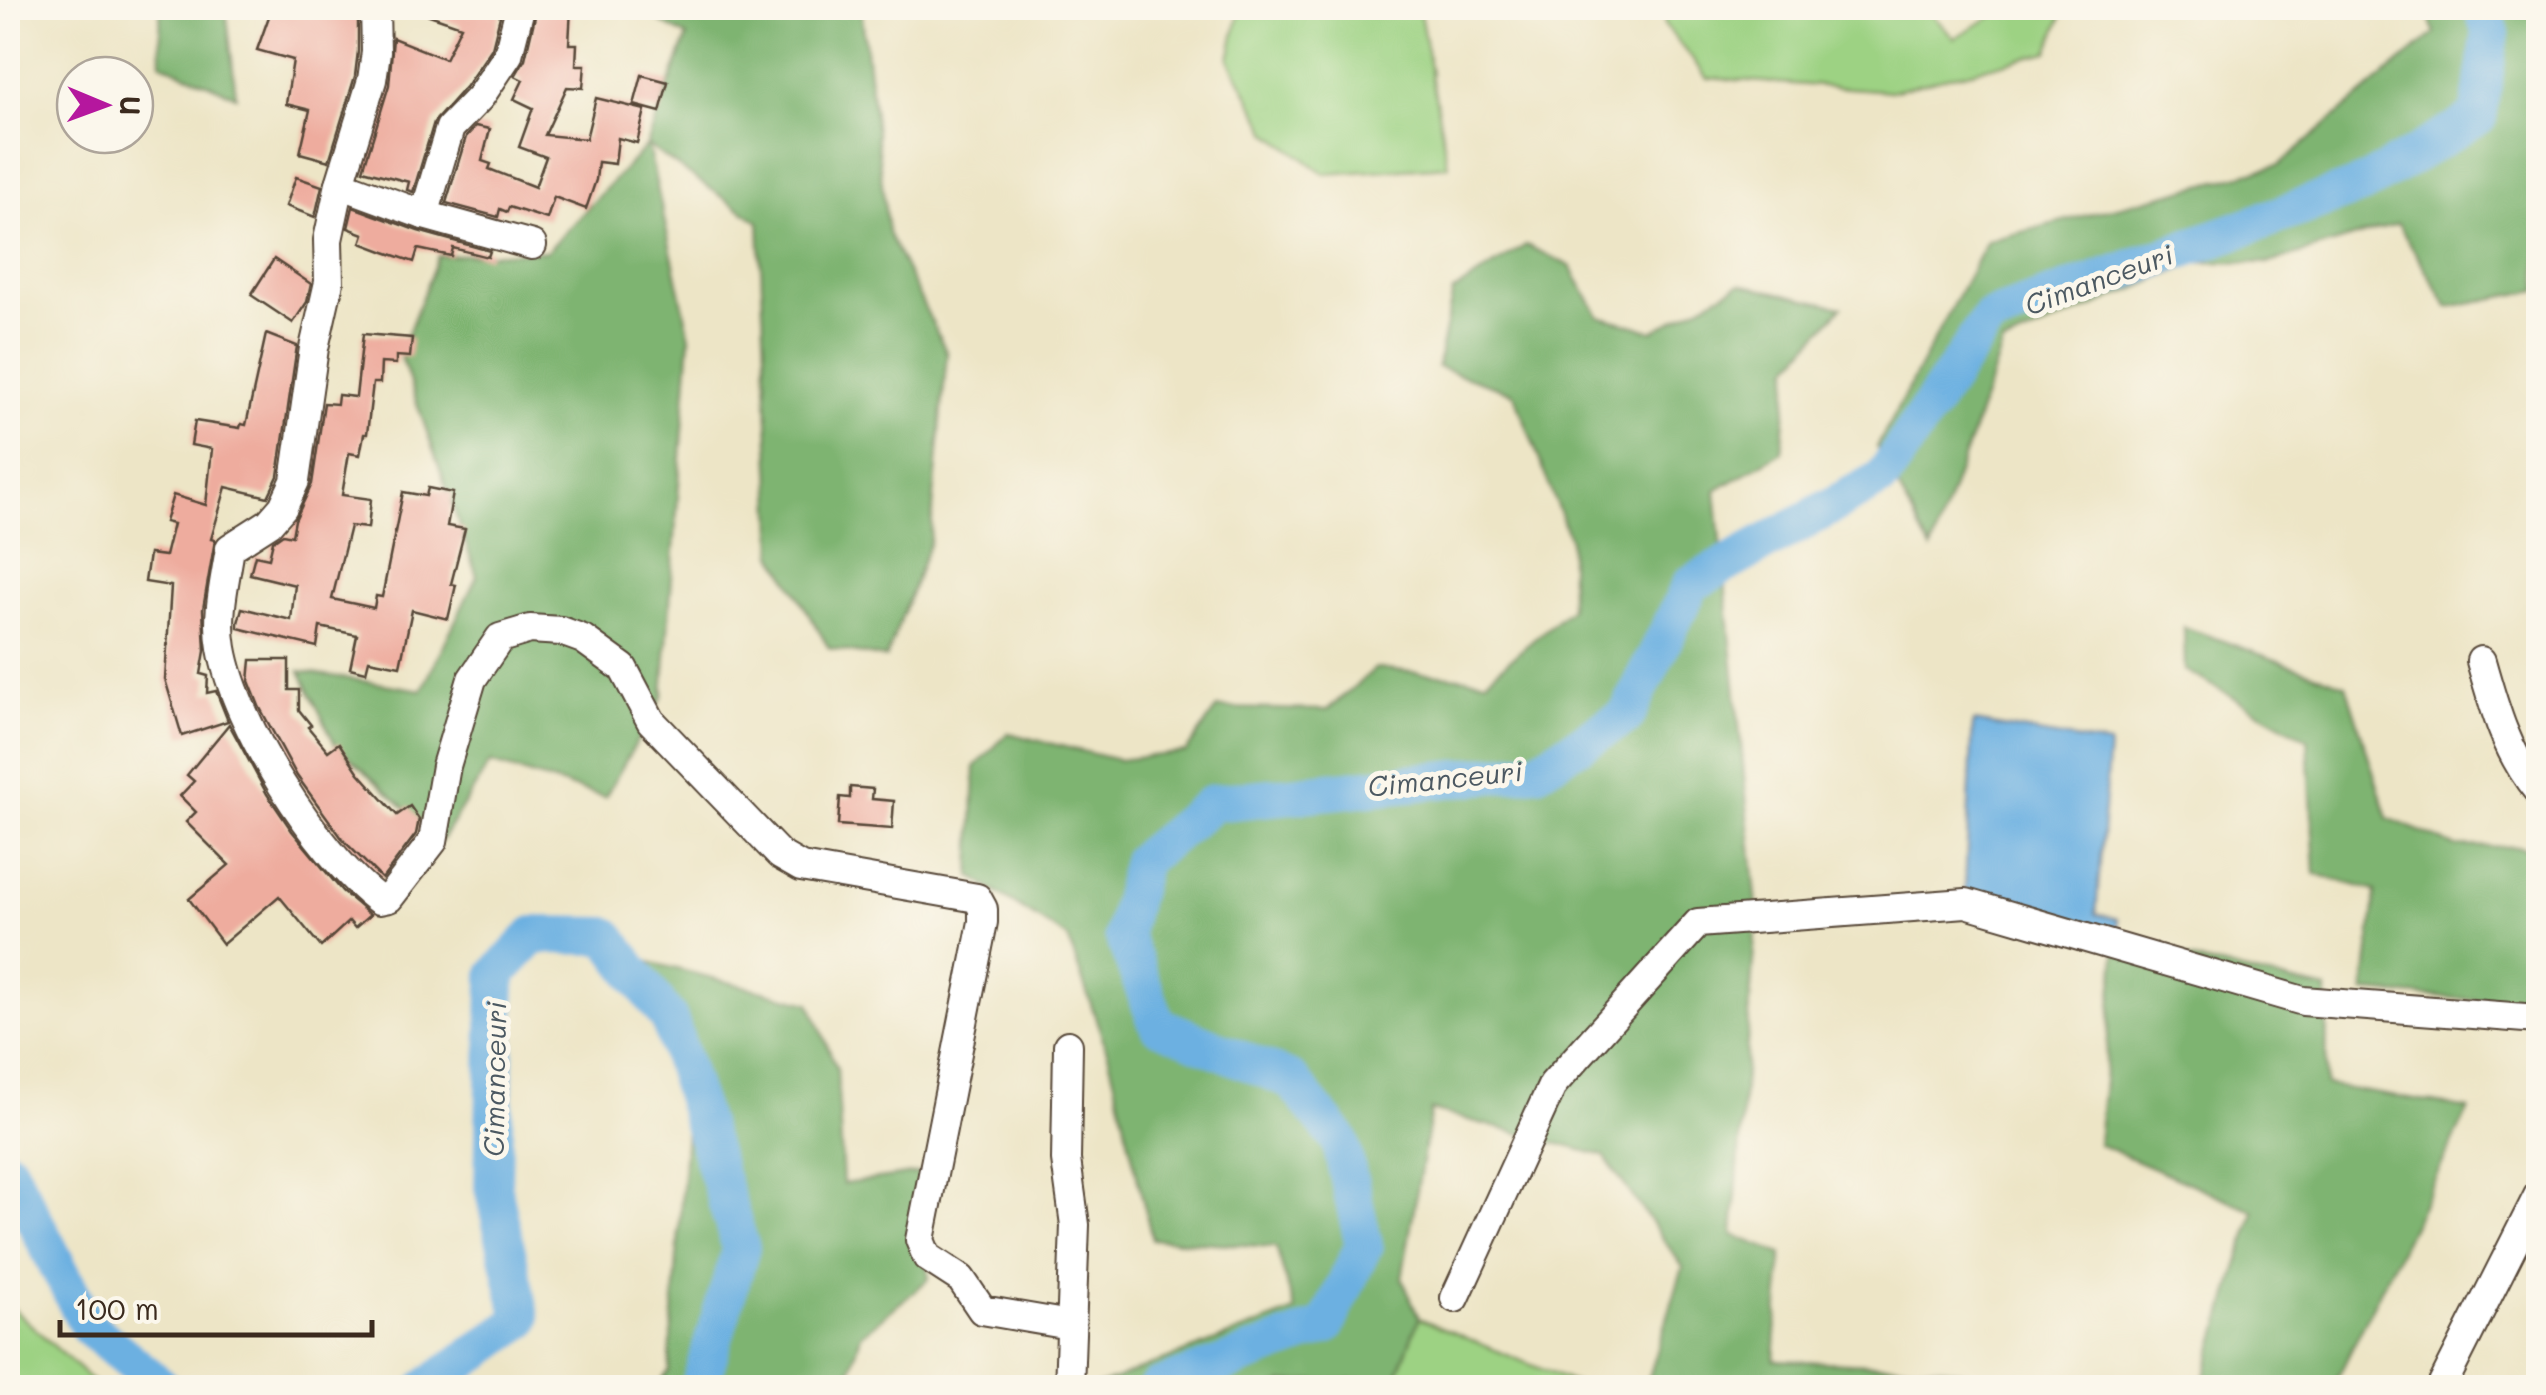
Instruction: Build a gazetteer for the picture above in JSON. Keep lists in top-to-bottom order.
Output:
{
  "water": ["Cimanceuri"],
  "scale_bar": "100 m",
  "north": "right"
}
